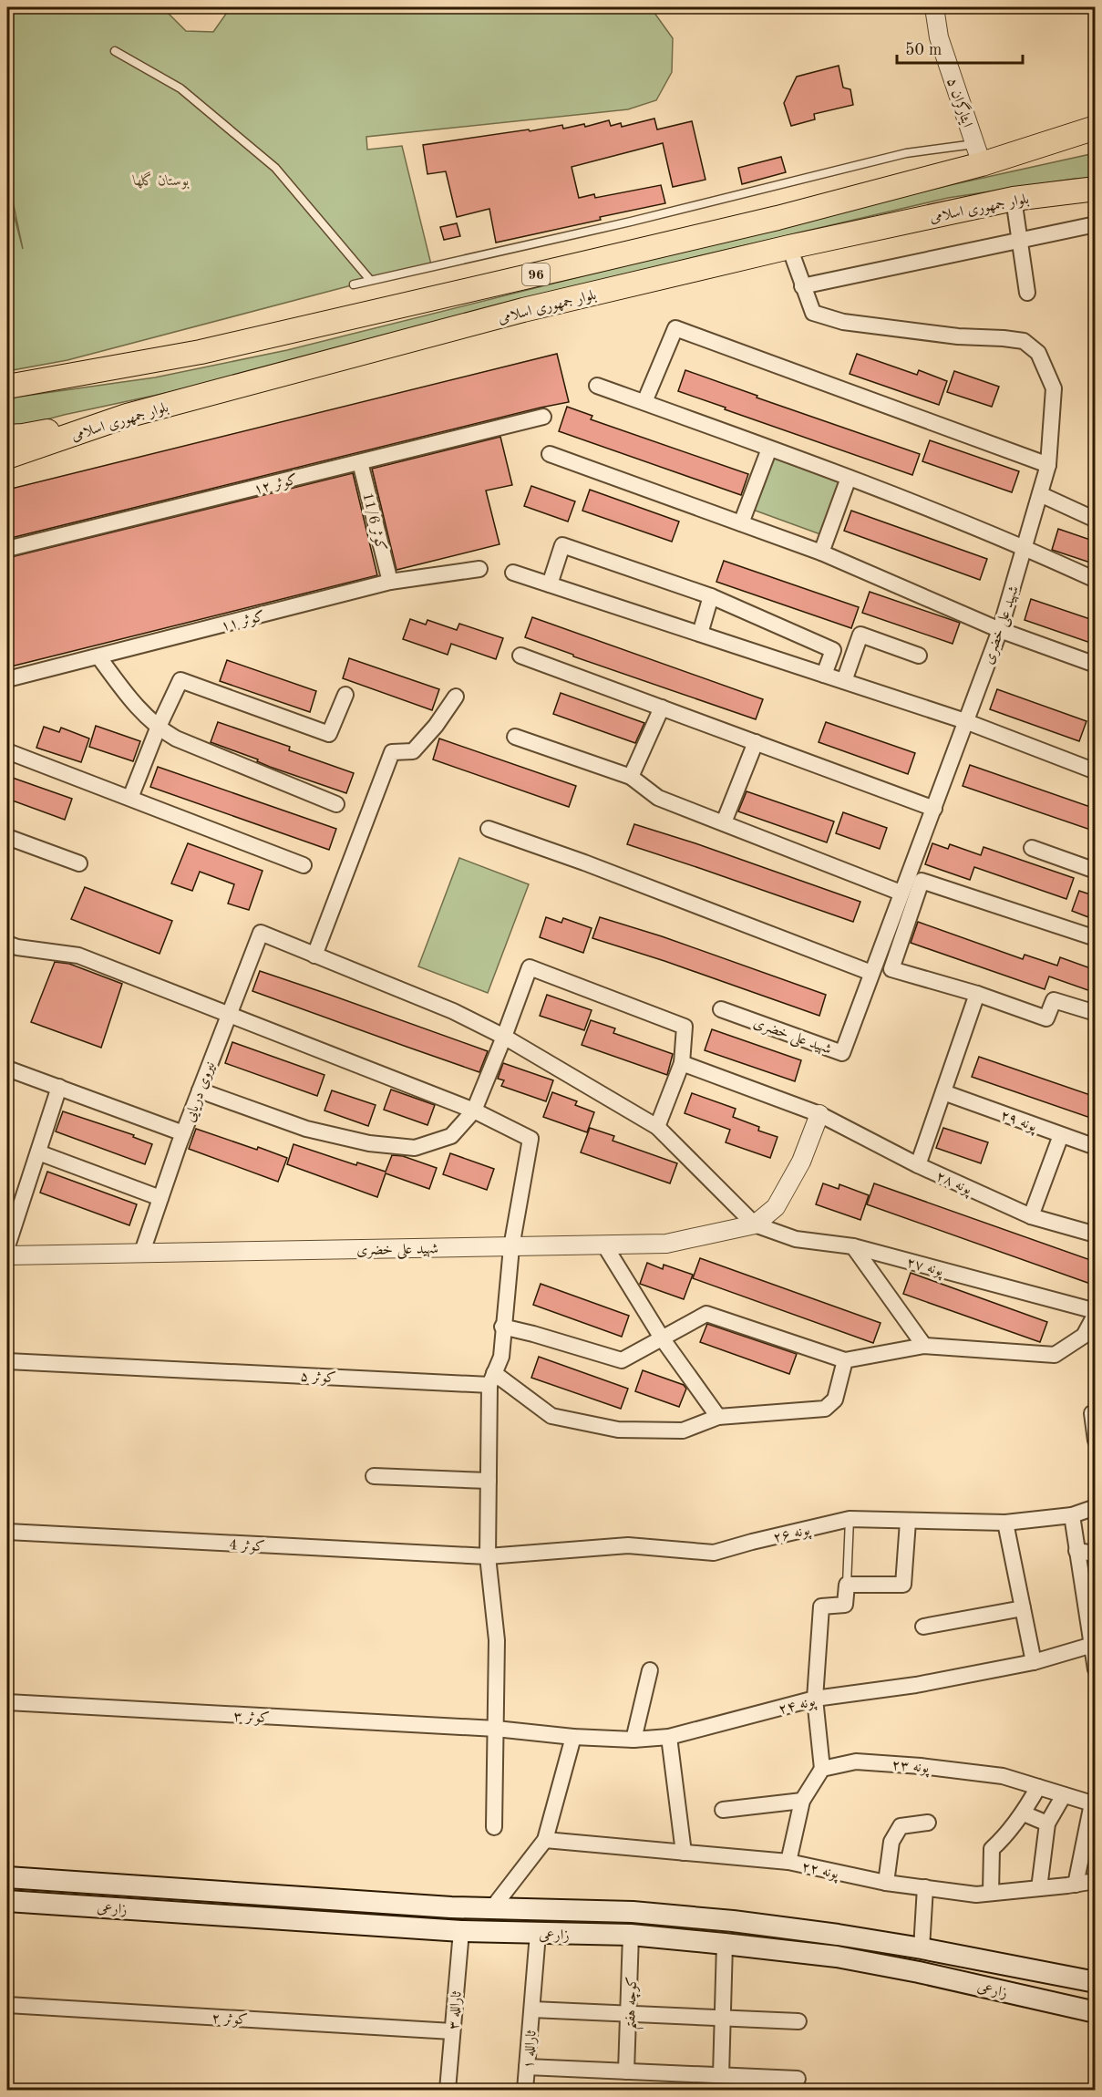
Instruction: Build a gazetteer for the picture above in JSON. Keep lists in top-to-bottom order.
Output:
{
  "streets": {
    "main road": ["بلوار جمهوری اسلامی", "96", "زارعی"],
    "street": [
      "ایثارگران ۵",
      "کوثر ۱۲",
      "کوثر 11/6",
      "کوثر ۱۱",
      "شهید علی خضری",
      "نیروی دریایی",
      "پونه ۲۹",
      "پونه ۲۸",
      "پونه ۲۷",
      "کوثر ۵",
      "پونه ۲۶",
      "کوثر 4",
      "پونه ۲۴",
      "کوثر ۳",
      "پونه ۲۳",
      "پونه ۲۲",
      "کوچه هفتم",
      "ثارالله ۳",
      "کوثر ۲",
      "ثارالله ۱"
    ]
  },
  "crossings": [
    ["ایثارگران ۵", "96"],
    ["بلوار جمهوری اسلامی", "شهید علی خضری"],
    ["کوثر ۱۲", "کوثر 11/6"],
    ["کوثر 11/6", "کوثر ۱۱"],
    ["شهید علی خضری", "نیروی دریایی"],
    ["شهید علی خضری", "پونه ۲۸"],
    ["شهید علی خضری", "پونه ۲۷"],
    ["پونه ۲۶", "کوثر 4"],
    ["پونه ۲۴", "کوثر ۳"],
    ["زارعی", "کوچه هفتم"],
    ["زارعی", "ثارالله ۳"],
    ["زارعی", "ثارالله ۱"],
    ["ثارالله ۳", "کوثر ۲"]
  ],
  "parks": ["بوستان گلها"],
  "scale_bar": "50 m"
}
